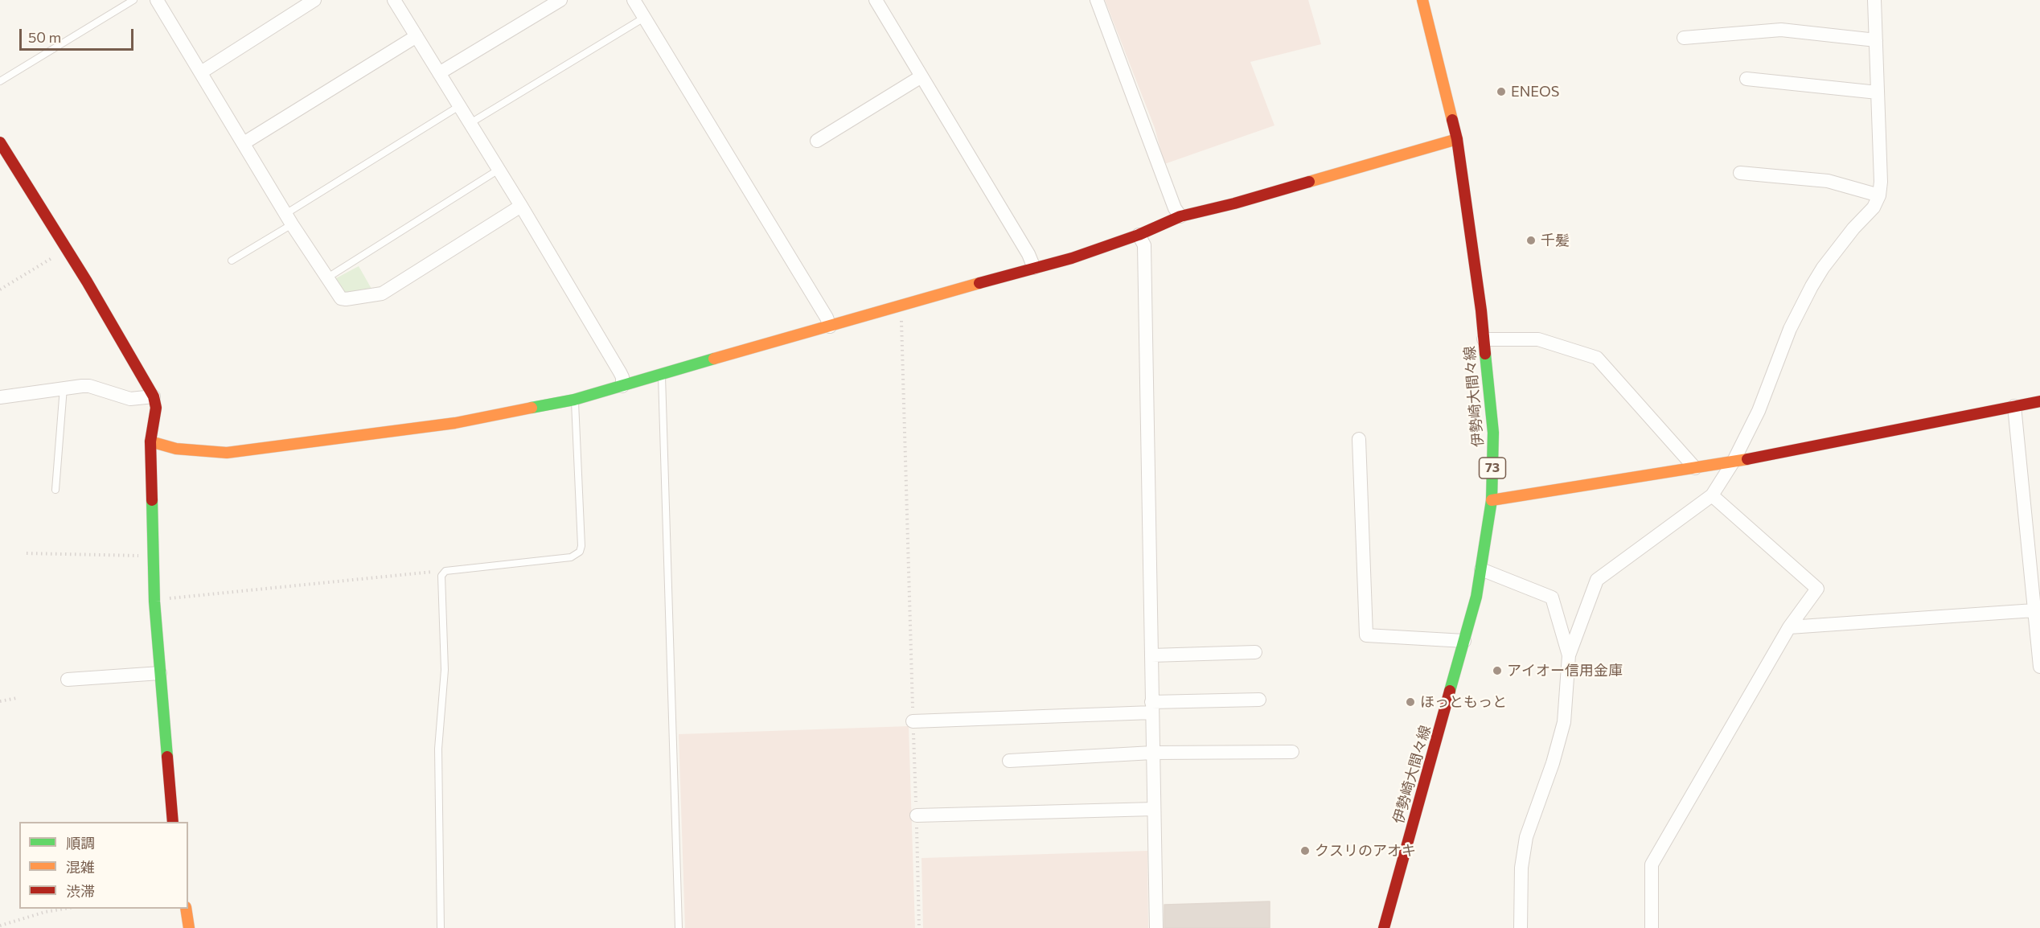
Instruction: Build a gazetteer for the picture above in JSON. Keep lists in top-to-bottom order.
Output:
{
  "streets": {
    "street": ["伊勢崎大間々線", "73"]
  },
  "places": [
    "ENEOS",
    "千髪",
    "アイオー信用金庫",
    "ほっともっと",
    "クスリのアオキ"
  ],
  "legend": ["順調", "混雑", "渋滞"],
  "scale_bar": "50 m"
}
